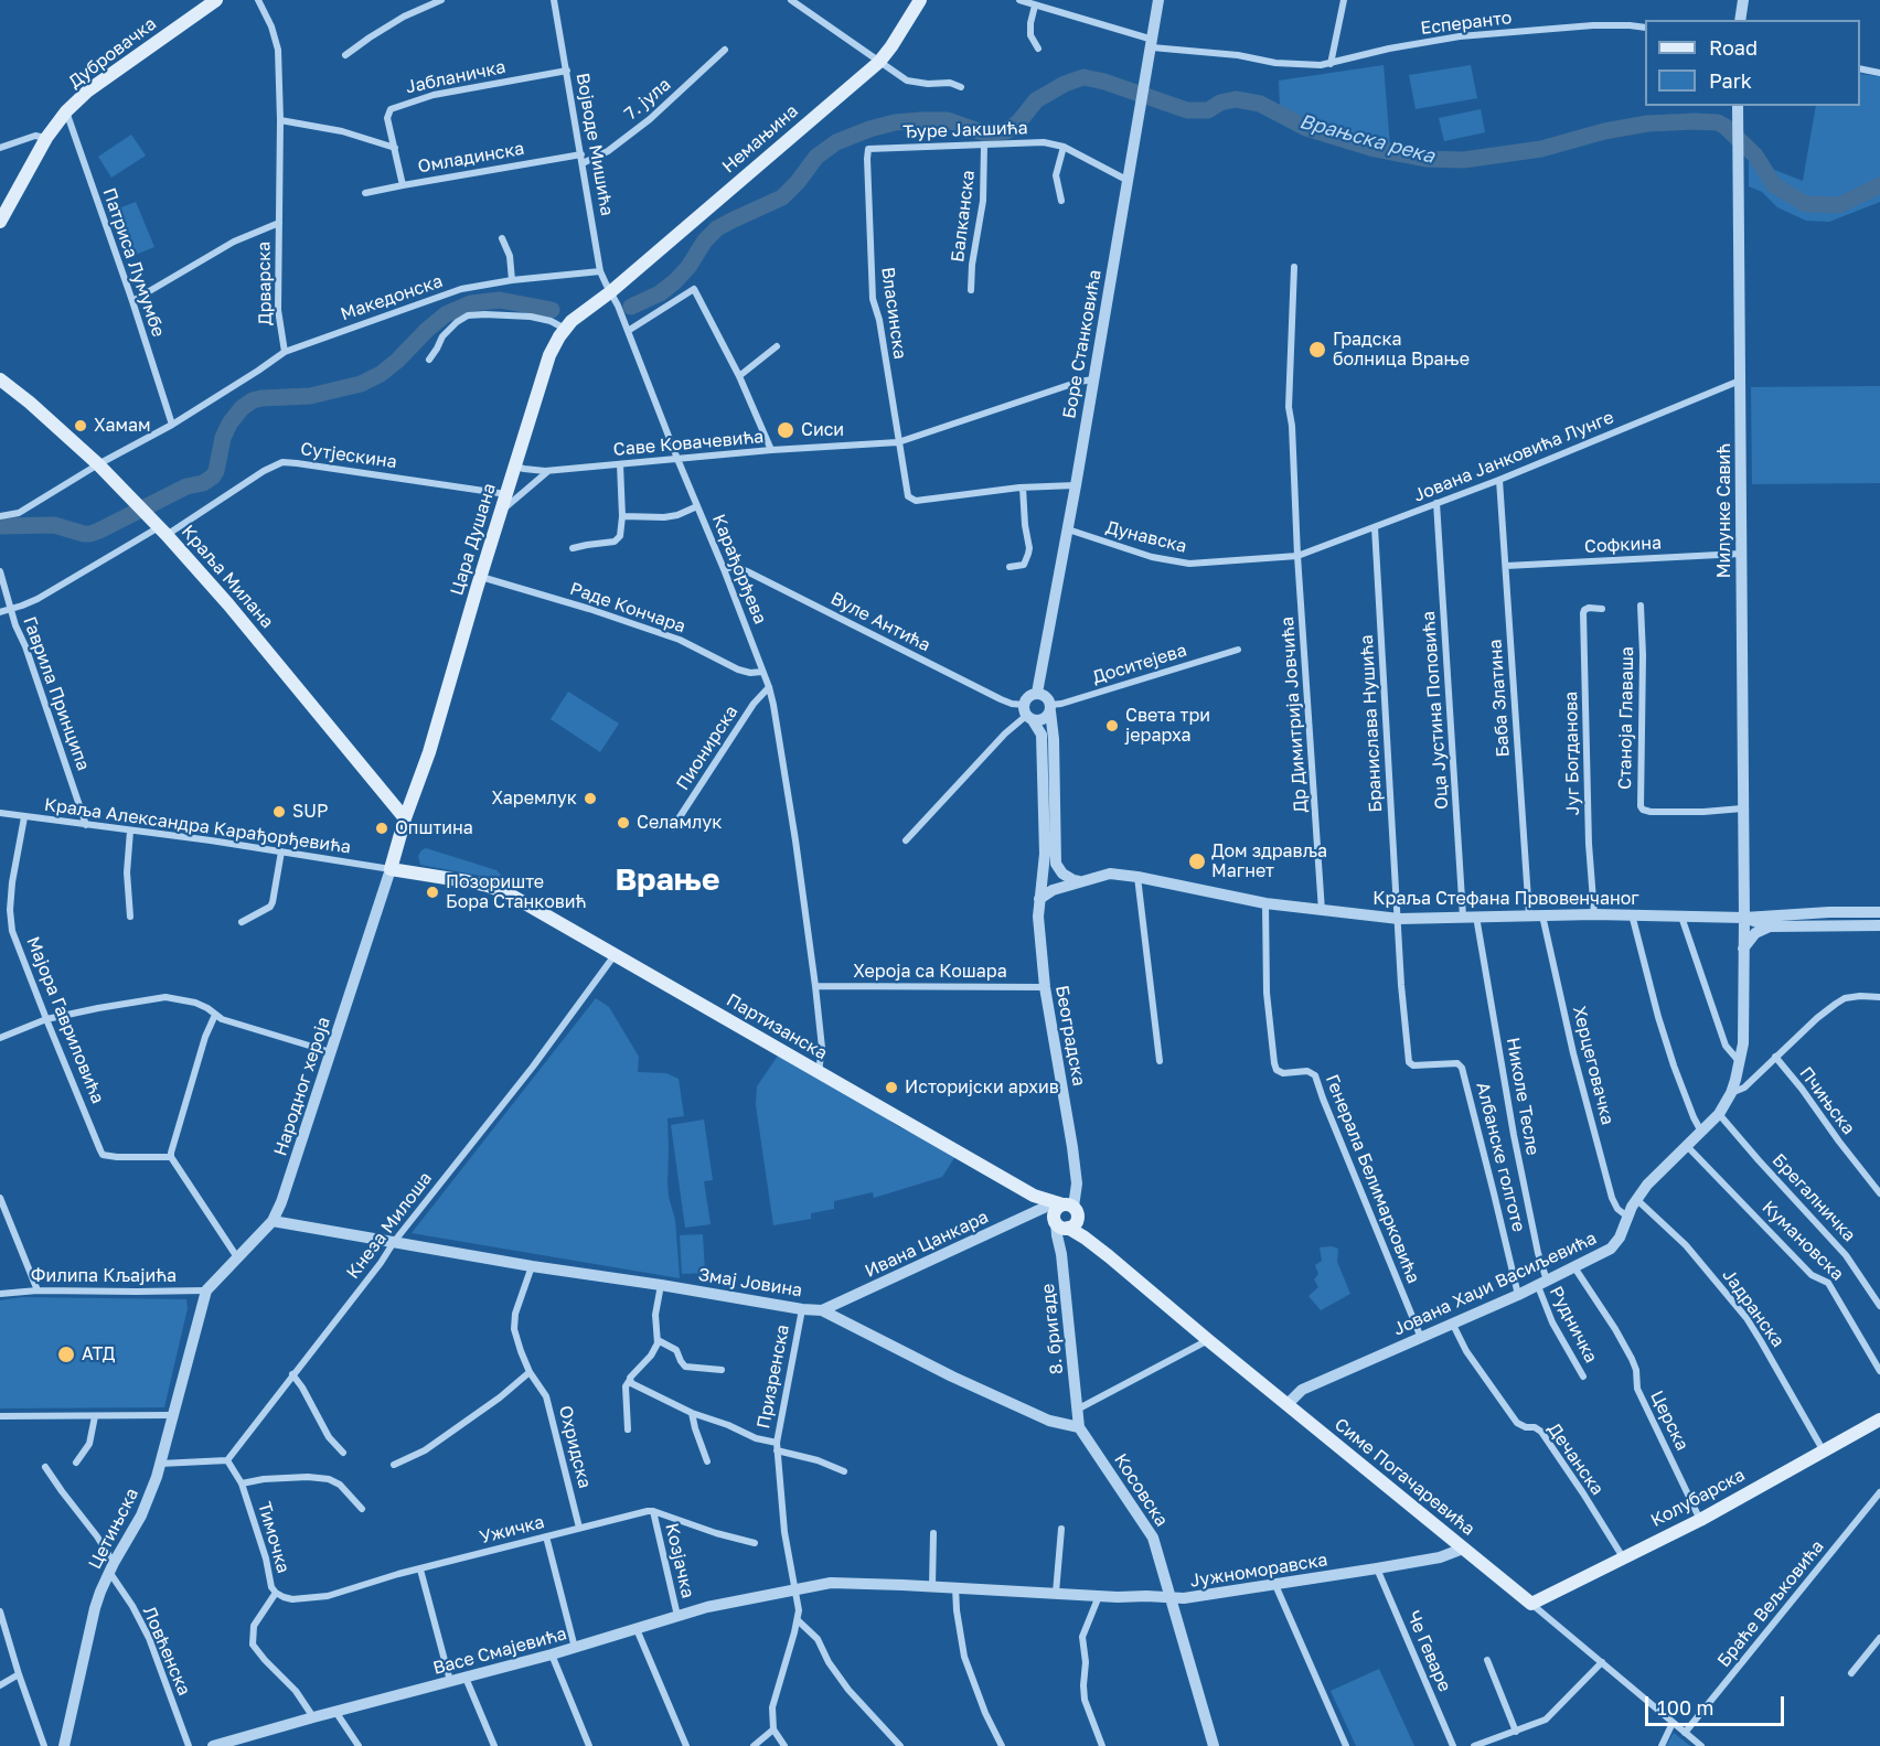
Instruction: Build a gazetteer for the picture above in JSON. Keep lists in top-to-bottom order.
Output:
{
  "streets": {
    "main road": [
      "Дубровачка",
      "Немањина",
      "Цара Душана",
      "Краља Милана",
      "Партизанска",
      "Симе Погачаревића",
      "Колубарска"
    ],
    "street": [
      "Есперанто",
      "Јабланичка",
      "7. јула",
      "Ђуре Јакшића",
      "Војводе Мишића",
      "Омладинска",
      "Балканска",
      "Патриса Лумумбе",
      "Дрварска",
      "Македонска",
      "Власинска",
      "Боре Станковића",
      "Саве Ковачевића",
      "Сутјескина",
      "Јована Јанковића Лунге",
      "Милунке Савић",
      "Дунавска",
      "Софкина",
      "Карађорђева",
      "Раде Кончара",
      "Вуле Антића",
      "Доситејева",
      "Гаврила Принципа",
      "Баба Златина",
      "Оца Јустина Поповића",
      "Др Димитрија Јовчића",
      "Станоја Главаша",
      "Бранислава Нушића",
      "Пионирска",
      "Југ Богданова",
      "Краља Александра Карађорђевића",
      "Краља Стефана Првовенчаног",
      "Хероја са Кошара",
      "Мајора Гавриловића",
      "Београдска",
      "Херцеговачка",
      "Народног хероја",
      "Николе Тесле",
      "Пчињска",
      "Албанске голготе",
      "Генерала Белимарковића",
      "Брегалничка",
      "Кнеза Милоша",
      "Кумановска",
      "Ивана Цанкара",
      "Филипа Кљајића",
      "Змај Јовина",
      "Јована Хаџи Васиљевића",
      "Јадранска",
      "Рудничка",
      "8. бригаде",
      "Призренска",
      "Церска",
      "Охридска",
      "Дечанска",
      "Косовска",
      "Цетињска",
      "Ужичка",
      "Тимочка",
      "Козјачка",
      "Јужноморавска",
      "Браће Вељковића",
      "Ловћенска",
      "Васе Смајевића",
      "Че Геваре"
    ]
  },
  "crossings": [
    ["Есперанто", "Боре Станковића"],
    ["Дубровачка", "Патриса Лумумбе"],
    ["Јабланичка", "Војводе Мишића"],
    ["Јабланичка", "Омладинска"],
    ["7. јула", "Војводе Мишића"],
    ["Ђуре Јакшића", "Балканска"],
    ["Ђуре Јакшића", "Власинска"],
    ["Ђуре Јакшића", "Боре Станковића"],
    ["Немањина", "Војводе Мишића"],
    ["Немањина", "Цара Душана"],
    ["Немањина", "Карађорђева"],
    ["Војводе Мишића", "Омладинска"],
    ["Војводе Мишића", "Македонска"],
    ["Војводе Мишића", "Цара Душана"],
    ["Војводе Мишића", "Карађорђева"],
    ["Дрварска", "Македонска"],
    ["Власинска", "Саве Ковачевића"],
    ["Боре Станковића", "Саве Ковачевића"],
    ["Боре Станковића", "Дунавска"],
    ["Боре Станковића", "Вуле Антића"],
    ["Боре Станковића", "Доситејева"],
    ["Боре Станковића", "Београдска"],
    ["Саве Ковачевића", "Цара Душана"],
    ["Саве Ковачевића", "Карађорђева"],
    ["Сутјескина", "Цара Душана"],
    ["Сутјескина", "Краља Милана"],
    ["Сутјескина", "Гаврила Принципа"],
    ["Јована Јанковића Лунге", "Милунке Савић"],
    ["Јована Јанковића Лунге", "Дунавска"],
    ["Јована Јанковића Лунге", "Баба Златина"],
    ["Јована Јанковића Лунге", "Оца Јустина Поповића"],
    ["Јована Јанковића Лунге", "Др Димитрија Јовчића"],
    ["Јована Јанковића Лунге", "Бранислава Нушића"],
    ["Милунке Савић", "Софкина"],
    ["Милунке Савић", "Станоја Главаша"],
    ["Милунке Савић", "Краља Стефана Првовенчаног"],
    ["Милунке Савић", "Јована Хаџи Васиљевића"],
    ["Дунавска", "Др Димитрија Јовчића"],
    ["Цара Душана", "Карађорђева"],
    ["Цара Душана", "Краља Милана"],
    ["Цара Душана", "Раде Кончара"],
    ["Цара Душана", "Краља Александра Карађорђевића"],
    ["Цара Душана", "Партизанска"],
    ["Цара Душана", "Народног хероја"],
    ["Софкина", "Баба Златина"],
    ["Карађорђева", "Раде Кончара"],
    ["Карађорђева", "Вуле Антића"],
    ["Карађорђева", "Пионирска"],
    ["Карађорђева", "Хероја са Кошара"],
    ["Карађорђева", "Партизанска"],
    ["Вуле Антића", "Доситејева"],
    ["Вуле Антића", "Београдска"],
    ["Доситејева", "Београдска"],
    ["Гаврила Принципа", "Краља Александра Карађорђевића"],
    ["Баба Златина", "Краља Стефана Првовенчаног"],
    ["Оца Јустина Поповића", "Краља Стефана Првовенчаног"],
    ["Оца Јустина Поповића", "Николе Тесле"],
    ["Др Димитрија Јовчића", "Краља Стефана Првовенчаног"],
    ["Бранислава Нушића", "Краља Стефана Првовенчаног"],
    ["Бранислава Нушића", "Албанске голготе"],
    ["Југ Богданова", "Краља Стефана Првовенчаног"],
    ["Краља Александра Карађорђевића", "Мајора Гавриловића"],
    ["Краља Александра Карађорђевића", "Партизанска"],
    ["Краља Александра Карађорђевића", "Народног хероја"],
    ["Краља Стефана Првовенчаног", "Београдска"],
    ["Краља Стефана Првовенчаног", "Херцеговачка"],
    ["Краља Стефана Првовенчаног", "Николе Тесле"],
    ["Краља Стефана Првовенчаног", "Албанске голготе"],
    ["Краља Стефана Првовенчаног", "Генерала Белимарковића"],
    ["Краља Стефана Првовенчаног", "Јована Хаџи Васиљевића"],
    ["Хероја са Кошара", "Београдска"],
    ["Партизанска", "Београдска"],
    ["Партизанска", "Народног хероја"],
    ["Партизанска", "Кнеза Милоша"],
    ["Партизанска", "Ивана Цанкара"],
    ["Партизанска", "8. бригаде"],
    ["Партизанска", "Симе Погачаревића"],
    ["Београдска", "8. бригаде"],
    ["Београдска", "Симе Погачаревића"],
    ["Херцеговачка", "Јована Хаџи Васиљевића"],
    ["Народног хероја", "Филипа Кљајића"],
    ["Народног хероја", "Змај Јовина"],
    ["Народног хероја", "Цетињска"],
    ["Николе Тесле", "Јована Хаџи Васиљевића"],
    ["Николе Тесле", "Рудничка"],
    ["Пчињска", "Јована Хаџи Васиљевића"],
    ["Албанске голготе", "Јована Хаџи Васиљевића"],
    ["Генерала Белимарковића", "Јована Хаџи Васиљевића"],
    ["Брегалничка", "Јована Хаџи Васиљевића"],
    ["Кнеза Милоша", "Змај Јовина"],
    ["Кнеза Милоша", "Тимочка"],
    ["Кумановска", "Јована Хаџи Васиљевића"],
    ["Ивана Цанкара", "Змај Јовина"],
    ["Филипа Кљајића", "Цетињска"],
    ["Змај Јовина", "Призренска"],
    ["Змај Јовина", "Охридска"],
    ["Змај Јовина", "Косовска"],
    ["Јована Хаџи Васиљевића", "Јадранска"],
    ["Јована Хаџи Васиљевића", "Рудничка"],
    ["Јована Хаџи Васиљевића", "Церска"],
    ["Јована Хаџи Васиљевића", "Дечанска"],
    ["Јована Хаџи Васиљевића", "Симе Погачаревића"],
    ["Јадранска", "Колубарска"],
    ["8. бригаде", "Симе Погачаревића"],
    ["8. бригаде", "Косовска"],
    ["Призренска", "Јужноморавска"],
    ["Призренска", "Васе Смајевића"],
    ["Церска", "Колубарска"],
    ["Охридска", "Ужичка"],
    ["Дечанска", "Колубарска"],
    ["Симе Погачаревића", "Колубарска"],
    ["Симе Погачаревића", "Јужноморавска"],
    ["Симе Погачаревића", "Браће Вељковића"],
    ["Косовска", "Јужноморавска"],
    ["Цетињска", "Ловћенска"],
    ["Ужичка", "Тимочка"],
    ["Ужичка", "Козјачка"],
    ["Тимочка", "Васе Смајевића"],
    ["Козјачка", "Васе Смајевића"],
    ["Јужноморавска", "Васе Смајевића"],
    ["Јужноморавска", "Че Геваре"]
  ],
  "districts": ["Врање"],
  "water": ["Врањска река"],
  "places": [
    "Градска болница Врање",
    "Хамам",
    "Сиси",
    "Света три јерарха",
    "Харемлук",
    "SUP",
    "Селамлук",
    "Општина",
    "Дом здравља Магнет",
    "Позориште Бора Станковић",
    "Историјски архив",
    "АТД"
  ],
  "legend": ["Road", "Park"],
  "scale_bar": "100 m"
}
